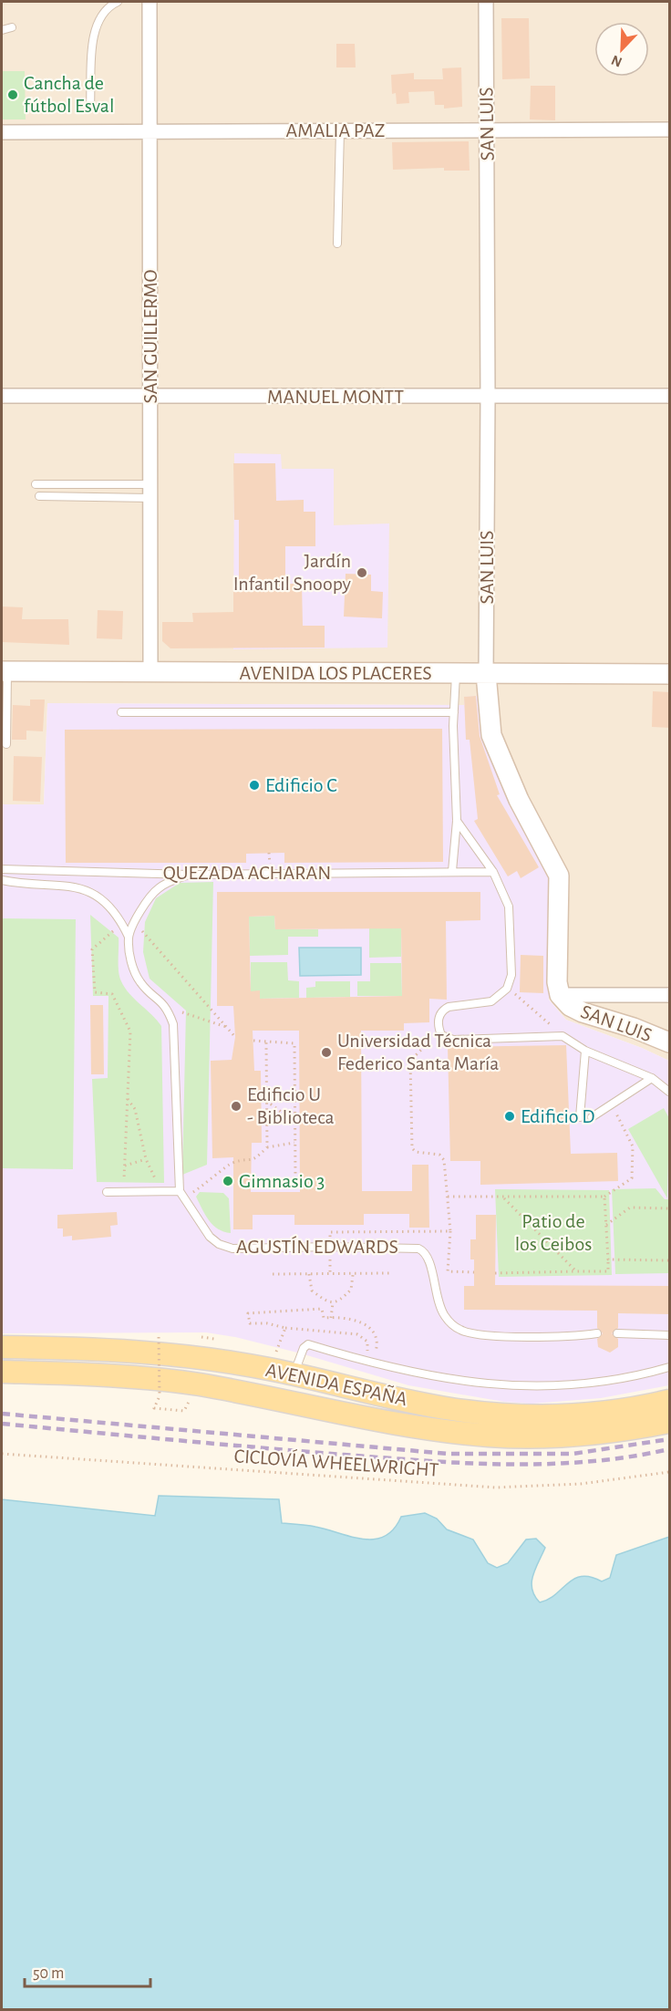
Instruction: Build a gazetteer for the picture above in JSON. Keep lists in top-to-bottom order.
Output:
{
  "streets": {
    "main road": ["SAN LUIS", "AVENIDA LOS PLACERES", "AVENIDA ESPAÑA"],
    "street": ["AMALIA PAZ", "SAN GUILLERMO", "MANUEL MONTT"],
    "lane": ["QUEZADA ACHARAN", "AGUSTÍN EDWARDS"],
    "path": ["CICLOVÍA WHEELWRIGHT"]
  },
  "crossings": [
    ["SAN LUIS", "AMALIA PAZ"],
    ["SAN LUIS", "MANUEL MONTT"],
    ["SAN LUIS", "AVENIDA LOS PLACERES"],
    ["AMALIA PAZ", "SAN GUILLERMO"],
    ["SAN GUILLERMO", "MANUEL MONTT"],
    ["SAN GUILLERMO", "AVENIDA LOS PLACERES"]
  ],
  "parks": ["Patio de los Ceibos"],
  "places": [
    "Cancha de fútbol Esval",
    "Jardín Infantil Snoopy",
    "Edificio C",
    "Universidad Técnica Federico Santa María",
    "Edificio U - Biblioteca",
    "Edificio D",
    "Gimnasio 3"
  ],
  "scale_bar": "50 m",
  "north": "bottom left"
}
